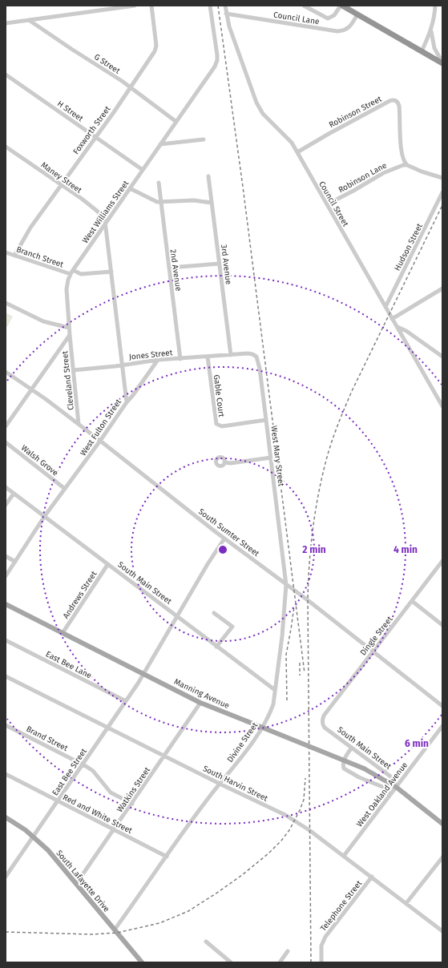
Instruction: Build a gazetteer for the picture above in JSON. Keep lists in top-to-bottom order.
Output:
{
  "streets": {
    "main road": ["South Main Street", "Manning Avenue", "South Lafayette Drive"],
    "street": [
      "Council Lane",
      "G Street",
      "H Street",
      "Robinson Street",
      "Foxworth Street",
      "Maney Street",
      "Robinson Lane",
      "Council Street",
      "West Williams Street",
      "Hudson Street",
      "Branch Street",
      "3rd Avenue",
      "2nd Avenue",
      "Jones Street",
      "Cleveland Street",
      "Gable Court",
      "West Fulton Street",
      "West Mary Street",
      "Walsh Grove",
      "South Sumter Street",
      "Andrews Street",
      "Dingle Street",
      "East Bee Lane",
      "Brand Street",
      "Divine Street",
      "East Bee Street",
      "South Harvin Street",
      "Watkins Street",
      "West Oakland Avenue",
      "Red and White Street",
      "Telephone Street"
    ]
  },
  "crossings": [
    ["Council Lane", "Council Street"],
    ["G Street", "Foxworth Street"],
    ["G Street", "West Williams Street"],
    ["H Street", "Foxworth Street"],
    ["H Street", "West Williams Street"],
    ["Robinson Street", "Robinson Lane"],
    ["Robinson Street", "Council Street"],
    ["Foxworth Street", "Maney Street"],
    ["Foxworth Street", "Branch Street"],
    ["Maney Street", "West Williams Street"],
    ["Maney Street", "West Fulton Street"],
    ["Robinson Lane", "Council Street"],
    ["Council Street", "Hudson Street"],
    ["West Williams Street", "Branch Street"],
    ["West Williams Street", "Cleveland Street"],
    ["West Williams Street", "West Fulton Street"],
    ["3rd Avenue", "Jones Street"],
    ["3rd Avenue", "West Mary Street"],
    ["2nd Avenue", "Jones Street"],
    ["Jones Street", "Cleveland Street"],
    ["Jones Street", "Gable Court"],
    ["Jones Street", "West Fulton Street"],
    ["Jones Street", "West Mary Street"],
    ["Cleveland Street", "South Sumter Street"],
    ["Gable Court", "West Mary Street"],
    ["West Fulton Street", "Walsh Grove"],
    ["West Fulton Street", "South Sumter Street"],
    ["West Fulton Street", "South Main Street"],
    ["West Mary Street", "South Sumter Street"],
    ["West Mary Street", "Divine Street"],
    ["South Sumter Street", "Dingle Street"],
    ["South Sumter Street", "Divine Street"],
    ["South Sumter Street", "East Bee Street"],
    ["South Main Street", "Andrews Street"],
    ["South Main Street", "Dingle Street"],
    ["South Main Street", "Manning Avenue"],
    ["South Main Street", "Divine Street"],
    ["South Main Street", "East Bee Street"],
    ["South Main Street", "West Oakland Avenue"],
    ["Andrews Street", "Manning Avenue"],
    ["East Bee Lane", "East Bee Street"],
    ["Manning Avenue", "East Bee Street"],
    ["Manning Avenue", "Watkins Street"],
    ["Manning Avenue", "West Oakland Avenue"],
    ["Brand Street", "East Bee Street"],
    ["Brand Street", "Watkins Street"],
    ["Divine Street", "South Harvin Street"],
    ["Divine Street", "Red and White Street"],
    ["Divine Street", "South Lafayette Drive"],
    ["East Bee Street", "South Harvin Street"],
    ["East Bee Street", "Red and White Street"],
    ["East Bee Street", "South Lafayette Drive"],
    ["South Harvin Street", "Watkins Street"],
    ["South Harvin Street", "West Oakland Avenue"],
    ["South Harvin Street", "Telephone Street"],
    ["Watkins Street", "Red and White Street"],
    ["Watkins Street", "South Lafayette Drive"]
  ],
  "rings": ["2 min", "4 min", "6 min"]
}
